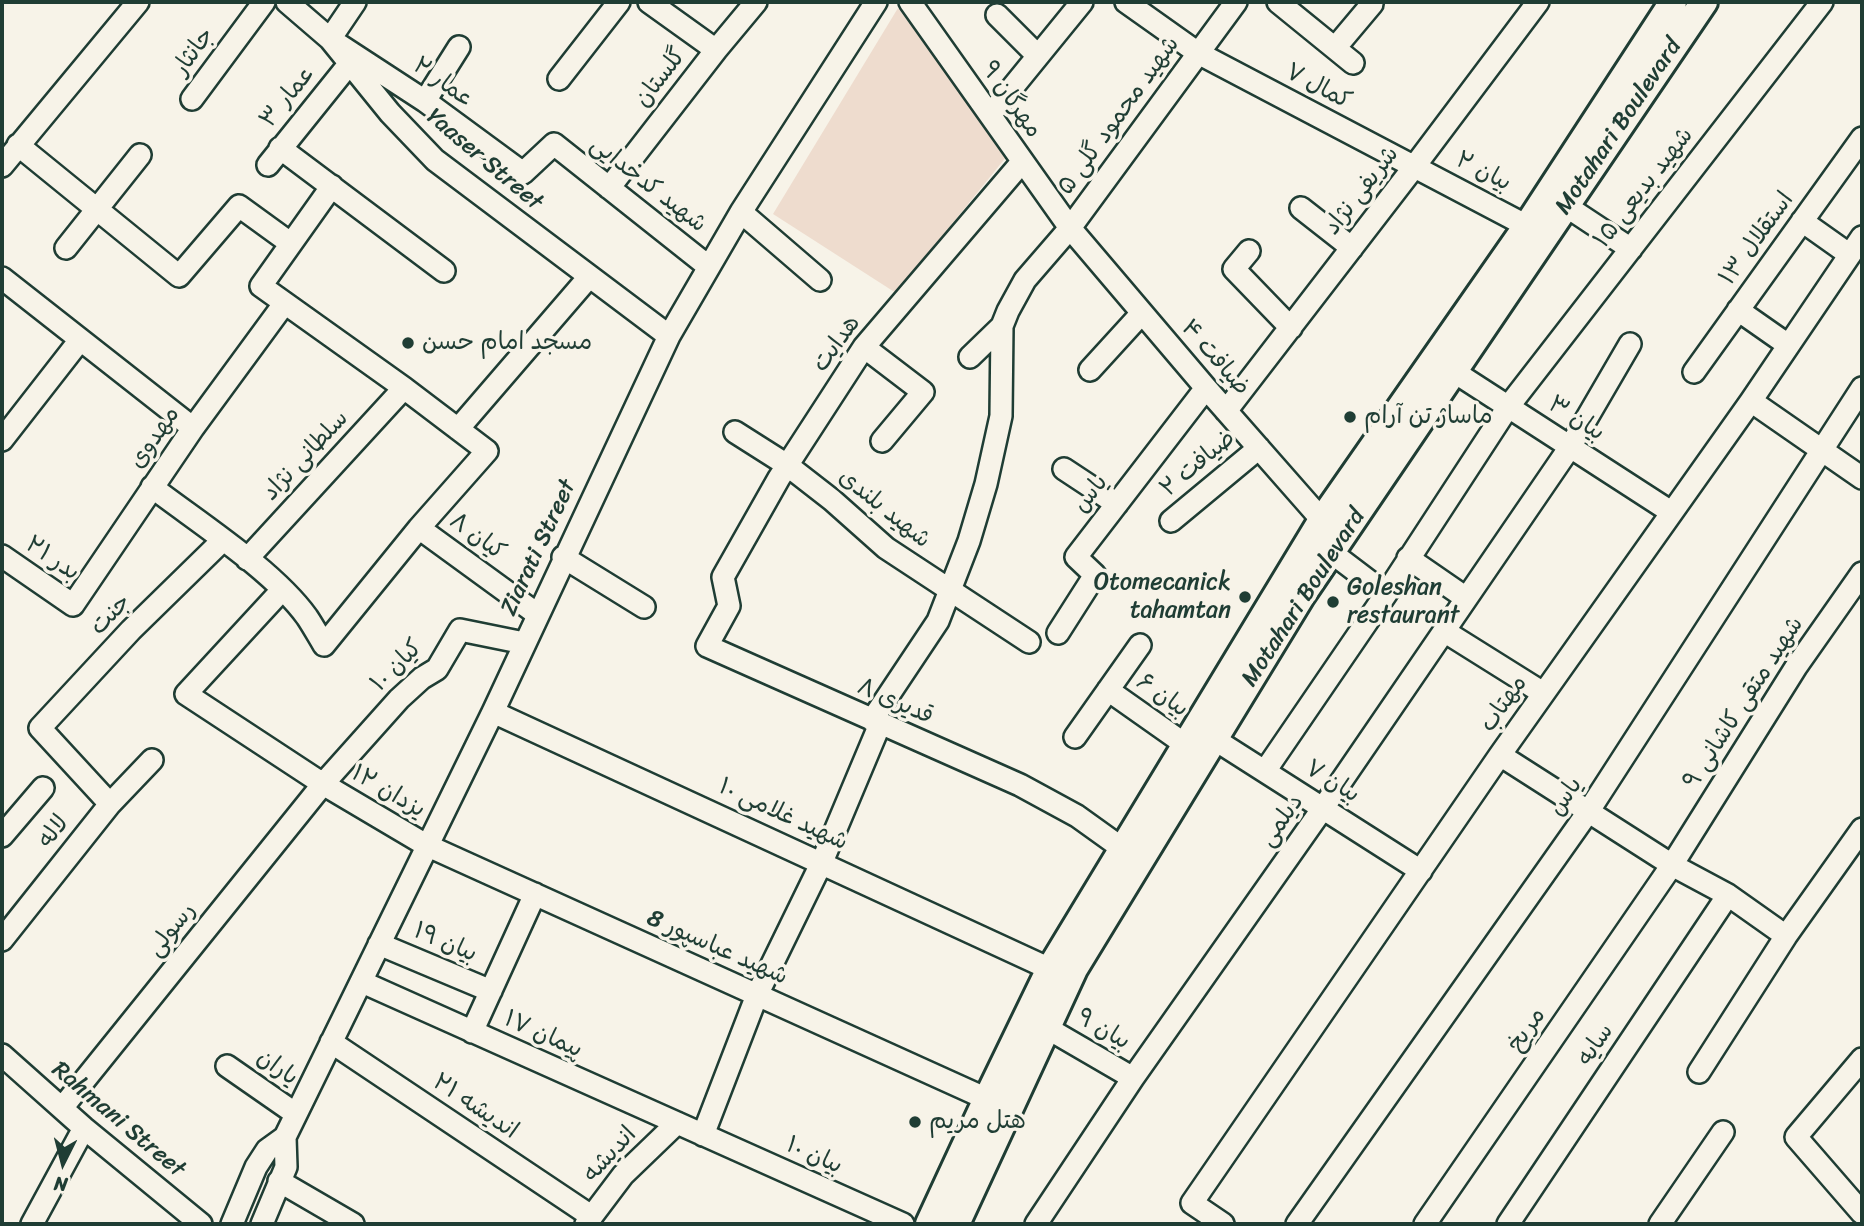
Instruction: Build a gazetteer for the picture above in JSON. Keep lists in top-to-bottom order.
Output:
{
  "streets": {
    "main road": ["Motahari Boulevard"],
    "street": [
      "جانثار",
      "گلستان",
      "عمار ۲",
      "کمال ۷",
      "عمار ۳",
      "مهرگان ۹",
      "شهید محمود گلی ۵",
      "Yaaser Street",
      "بیان ۲",
      "شهید کدخدایی",
      "شهید بدیعی ۱۵",
      "شریفی نژاد",
      "استقلال ۱۳",
      "هدایت",
      "ضیافت ۴",
      "بیان ۳",
      "مهدوی",
      "سلطانی نژاد",
      "ضیافت ۲",
      "یاس",
      "شهید بلندی",
      "کیان ۸",
      "Ziarati Street",
      "بدر ۲۱",
      "جنت",
      "کیان ۱۰",
      "بیان ۶",
      "قدیری ۸",
      "شهید متقی کاشانی ۹",
      "مهتاب",
      "بیان ۷",
      "یزدان ۱۲",
      "شهید غلامی ۱۰",
      "دیلمی",
      "لاله",
      "رسولی",
      "بیان ۱۹",
      "شهید عباسپور 8",
      "بیان ۹",
      "مریخ",
      "پیمان ۱۷",
      "سایه",
      "یاران",
      "اندیشه ۲۱",
      "Rahmani Street",
      "اندیشه",
      "بیان ۱۰"
    ]
  },
  "crossings": [
    ["گلستان", "شهید کدخدایی"],
    ["عمار ۲", "Yaaser Street"],
    ["عمار ۲", "شهید کدخدایی"],
    ["کمال ۷", "شهید محمود گلی ۵"],
    ["کمال ۷", "بیان ۲"],
    ["کمال ۷", "شریفی نژاد"],
    ["عمار ۳", "Yaaser Street"],
    ["مهرگان ۹", "شهید محمود گلی ۵"],
    ["مهرگان ۹", "هدایت"],
    ["مهرگان ۹", "ضیافت ۴"],
    ["شهید محمود گلی ۵", "ضیافت ۴"],
    ["Motahari Boulevard", "بیان ۲"],
    ["Motahari Boulevard", "ضیافت ۴"],
    ["Motahari Boulevard", "بیان ۳"],
    ["Motahari Boulevard", "بیان ۶"],
    ["Motahari Boulevard", "قدیری ۸"],
    ["Motahari Boulevard", "بیان ۷"],
    ["Motahari Boulevard", "شهید غلامی ۱۰"],
    ["Motahari Boulevard", "شهید عباسپور 8"],
    ["Motahari Boulevard", "بیان ۹"],
    ["Yaaser Street", "Ziarati Street"],
    ["بیان ۲", "شریفی نژاد"],
    ["شهید کدخدایی", "Ziarati Street"],
    ["شهید بدیعی ۱۵", "بیان ۳"],
    ["شهید بدیعی ۱۵", "بیان ۷"],
    ["شریفی نژاد", "ضیافت ۴"],
    ["هدایت", "شهید بلندی"],
    ["هدایت", "قدیری ۸"],
    ["ضیافت ۴", "ضیافت ۲"],
    ["ضیافت ۴", "یاس"],
    ["بیان ۳", "مهتاب"],
    ["بیان ۳", "دیلمی"],
    ["مهدوی", "بدر ۲۱"],
    ["کیان ۸", "Ziarati Street"],
    ["Ziarati Street", "کیان ۱۰"],
    ["Ziarati Street", "یزدان ۱۲"],
    ["Ziarati Street", "شهید غلامی ۱۰"],
    ["Ziarati Street", "بیان ۱۹"],
    ["Ziarati Street", "شهید عباسپور 8"],
    ["Ziarati Street", "پیمان ۱۷"],
    ["Ziarati Street", "یاران"],
    ["Ziarati Street", "اندیشه ۲۱"],
    ["جنت", "لاله"],
    ["کیان ۱۰", "یزدان ۱۲"],
    ["کیان ۱۰", "رسولی"],
    ["شهید متقی کاشانی ۹", "مریخ"],
    ["مهتاب", "بیان ۷"],
    ["بیان ۷", "دیلمی"],
    ["یزدان ۱۲", "رسولی"],
    ["یزدان ۱۲", "شهید عباسپور 8"],
    ["دیلمی", "بیان ۹"],
    ["رسولی", "Rahmani Street"],
    ["پیمان ۱۷", "اندیشه"],
    ["پیمان ۱۷", "بیان ۱۰"],
    ["اندیشه ۲۱", "اندیشه"]
  ],
  "places": [
    "مسجد امام حسن",
    "ماساژ تن آرام",
    "Otomecanick tahamtan",
    "Goleshan restaurant",
    "هتل مریم"
  ],
  "north": "bottom"
}
